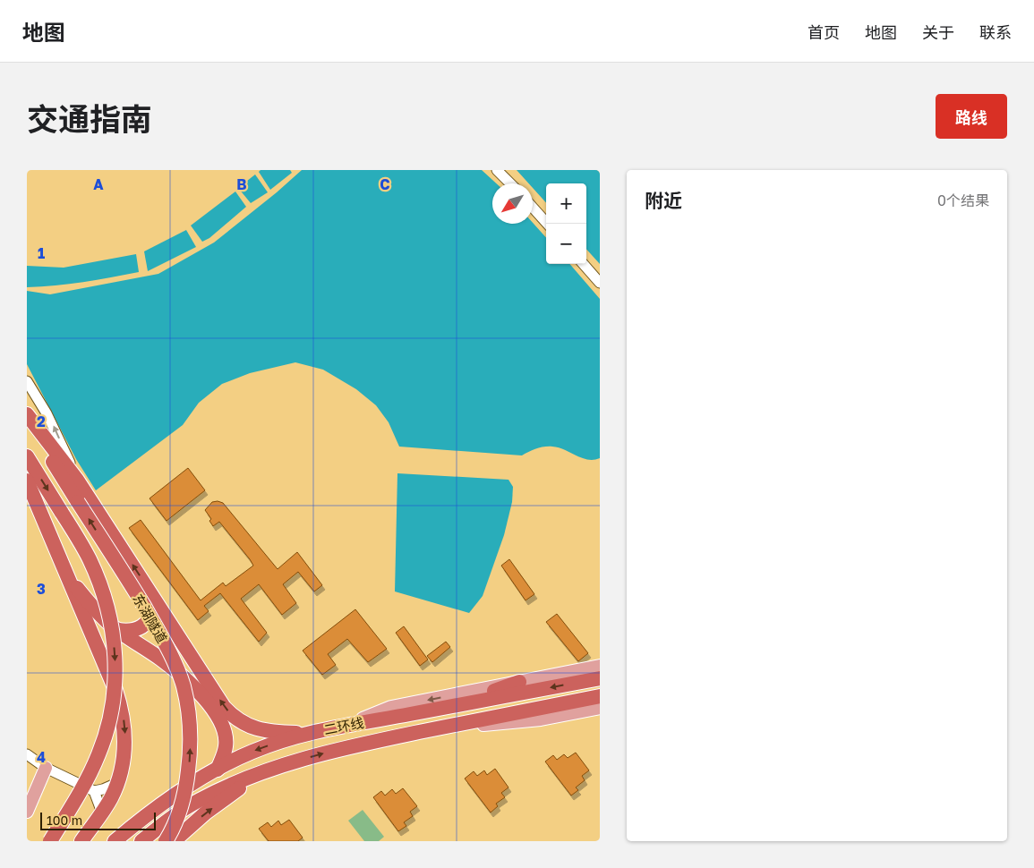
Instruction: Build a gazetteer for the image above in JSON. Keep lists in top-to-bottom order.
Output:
{
  "streets": {
    "highway": ["东湖隧道", "二环线"]
  },
  "scale_bar": "100 m",
  "north": "bottom left",
  "page": {
    "header": "地图",
    "nav": [
      "首页",
      "地图",
      "关于",
      "联系"
    ],
    "title": "交通指南",
    "buttons": "路线",
    "heading": ["附近", "0个结果"],
    "map_buttons": ["+", "−"],
    "scale": "100 m"
  },
  "grid": {
    "columns": ["A", "B", "C"],
    "rows": [
      "1",
      "2",
      "3",
      "4"
    ]
  }
}
